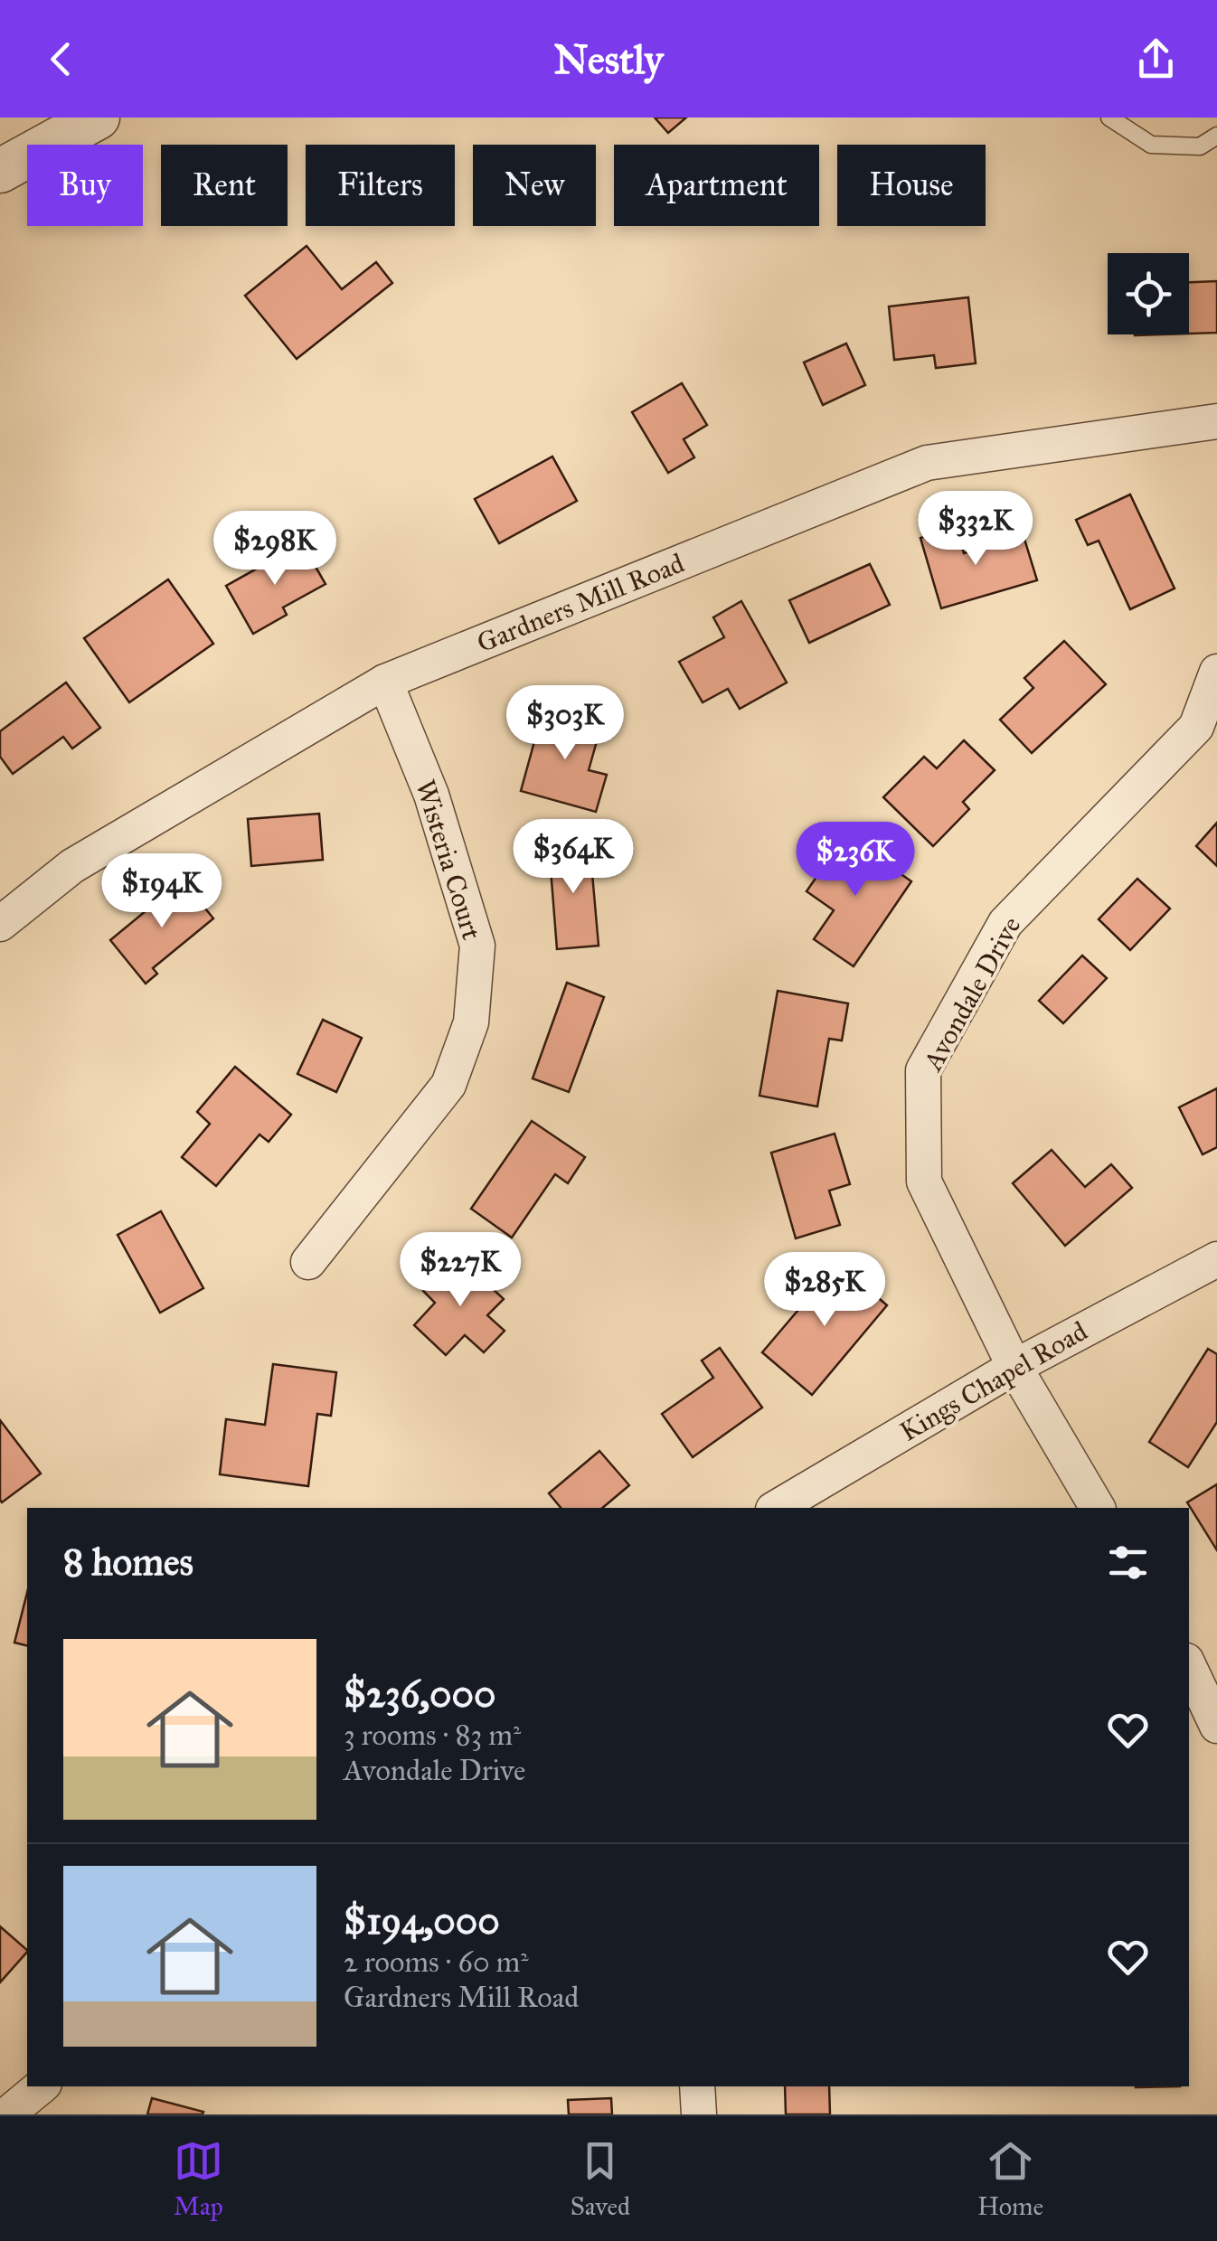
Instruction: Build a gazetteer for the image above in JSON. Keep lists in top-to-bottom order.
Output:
{
  "streets": {
    "street": [
      "Gardners Mill Road",
      "Wisteria Court",
      "Avondale Drive",
      "Kings Chapel Road"
    ]
  },
  "crossings": [
    ["Gardners Mill Road", "Wisteria Court"],
    ["Avondale Drive", "Kings Chapel Road"]
  ],
  "page": {
    "header": "Nestly",
    "chip": [
      "Buy",
      "Rent",
      "Filters",
      "New",
      "Apartment",
      "House"
    ],
    "price": [
      "$332K",
      "$298K",
      "$303K",
      "$364K",
      "$236K",
      "$194K",
      "$227K",
      "$285K"
    ],
    "heading": "8 homes",
    "list": [
      {
        "name": "$236,000",
        "note": "3 rooms · 83 m² · Avondale Drive"
      },
      {
        "name": "$194,000",
        "note": "2 rooms · 60 m² · Gardners Mill Road"
      }
    ],
    "tabs": ["Map", "Saved", "Home"]
  }
}
